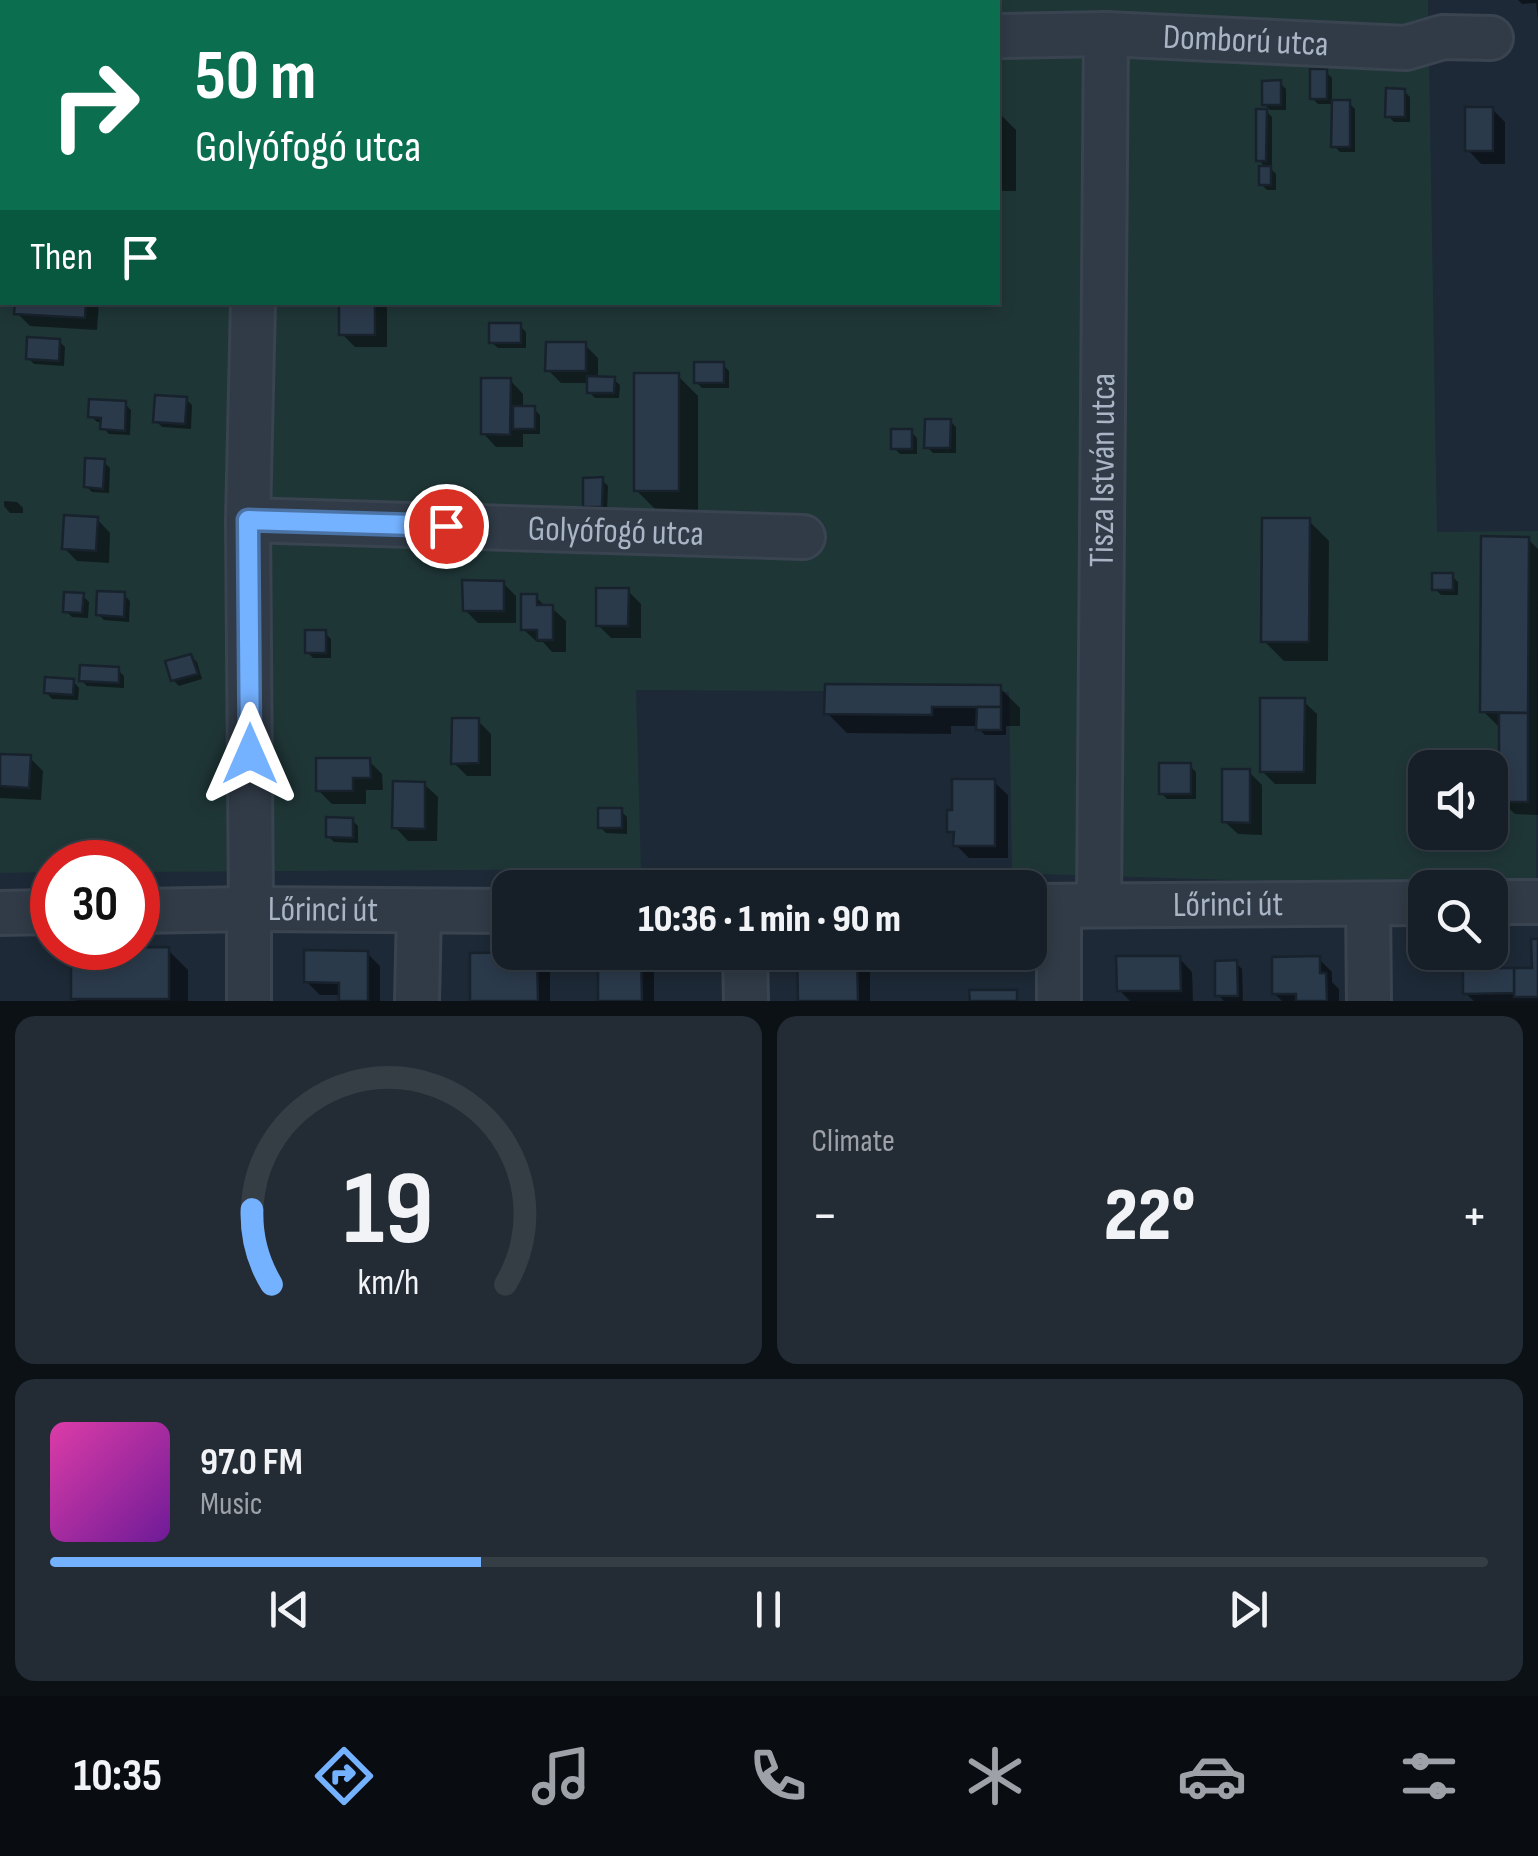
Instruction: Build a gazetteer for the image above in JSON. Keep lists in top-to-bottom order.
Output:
{
  "streets": {
    "street": [
      "Domború utca",
      "Tisza István utca",
      "Golyófogó utca",
      "Lőrinci út"
    ]
  },
  "crossings": [
    ["Domború utca", "Tisza István utca"],
    ["Tisza István utca", "Lőrinci út"]
  ],
  "page": {
    "turn": ["50 m", "Golyófogó utca"],
    "then": "Then",
    "limit": "30",
    "trip": "10:36 · 1 min · 90 m",
    "tile": "Climate",
    "heat": ["−", "22°", "+"],
    "song": ["97.0 FM", "Music"],
    "tabs": "10:35",
    "gauge": ["19", "km/h"]
  }
}
